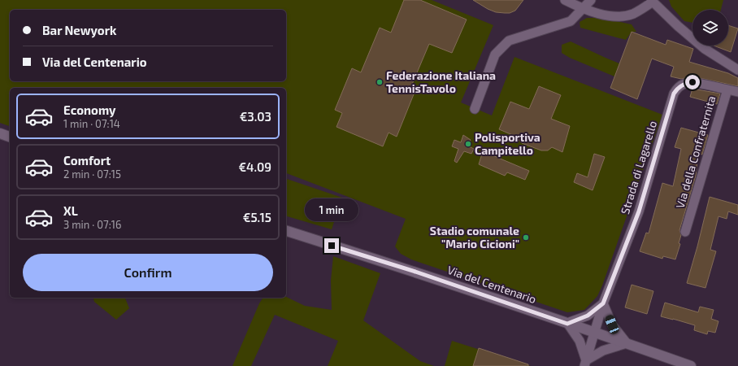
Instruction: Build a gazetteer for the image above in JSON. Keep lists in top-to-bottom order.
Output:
{
  "streets": {
    "street": ["Via della Confraternita", "Strada di Lagarello", "Via del Centenario"]
  },
  "crossings": [
    ["Via della Confraternita", "Strada di Lagarello"],
    ["Strada di Lagarello", "Via del Centenario"]
  ],
  "places": ["Federazione Italiana TennisTavolo", "Polisportiva Campitello", "Stadio comunale \"Mario Cicioni\""],
  "page": {
    "banner": ["Bar Newyork", "Via del Centenario"],
    "list": [
      {
        "name": "Economy",
        "note": "1 min · 07:14",
        "value": "€3.03"
      },
      {
        "name": "Comfort",
        "note": "2 min · 07:15",
        "value": "€4.09"
      },
      {
        "name": "XL",
        "note": "3 min · 07:16",
        "value": "€5.15"
      }
    ],
    "bubble": "1 min",
    "buttons": "Confirm"
  }
}
